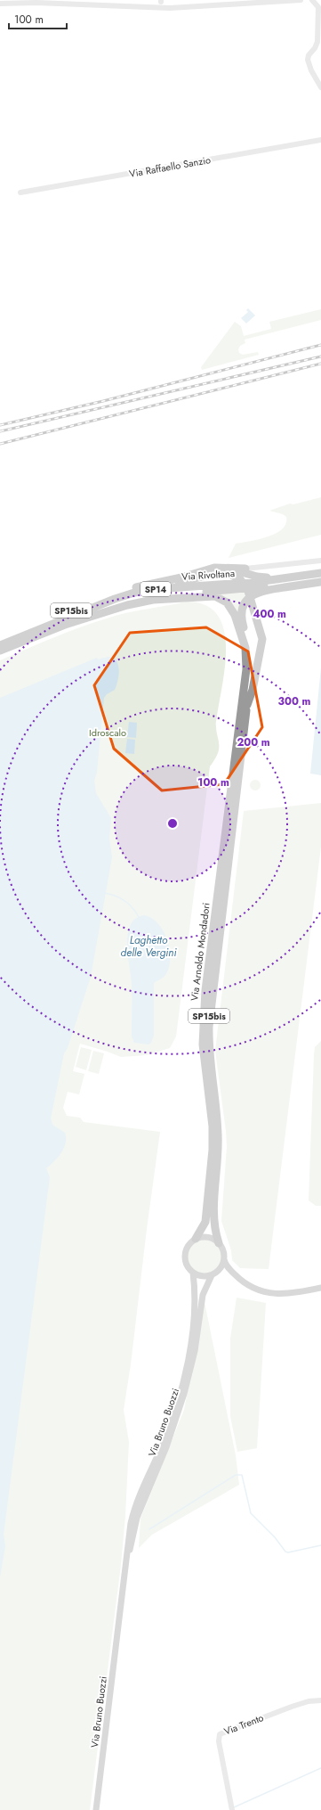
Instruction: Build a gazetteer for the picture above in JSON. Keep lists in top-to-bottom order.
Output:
{
  "streets": {
    "highway": [
      "Via Rivoltana",
      "SP14",
      "SP15bis",
      "Via Arnoldo Mondadori"
    ],
    "main road": ["Via Bruno Buozzi"],
    "street": ["Via Raffaello Sanzio", "Via Trento"]
  },
  "crossings": [
    ["Via Rivoltana", "SP14"],
    ["Via Rivoltana", "Via Arnoldo Mondadori"],
    ["SP14", "SP15bis"],
    ["SP15bis", "Via Arnoldo Mondadori"],
    ["SP15bis", "Via Bruno Buozzi"],
    ["Via Arnoldo Mondadori", "Via Bruno Buozzi"]
  ],
  "water": ["Laghetto delle Vergini"],
  "parks": ["Idroscalo"],
  "scale_bar": "100 m",
  "rings": [
    "400 m",
    "300 m",
    "200 m",
    "100 m"
  ]
}
